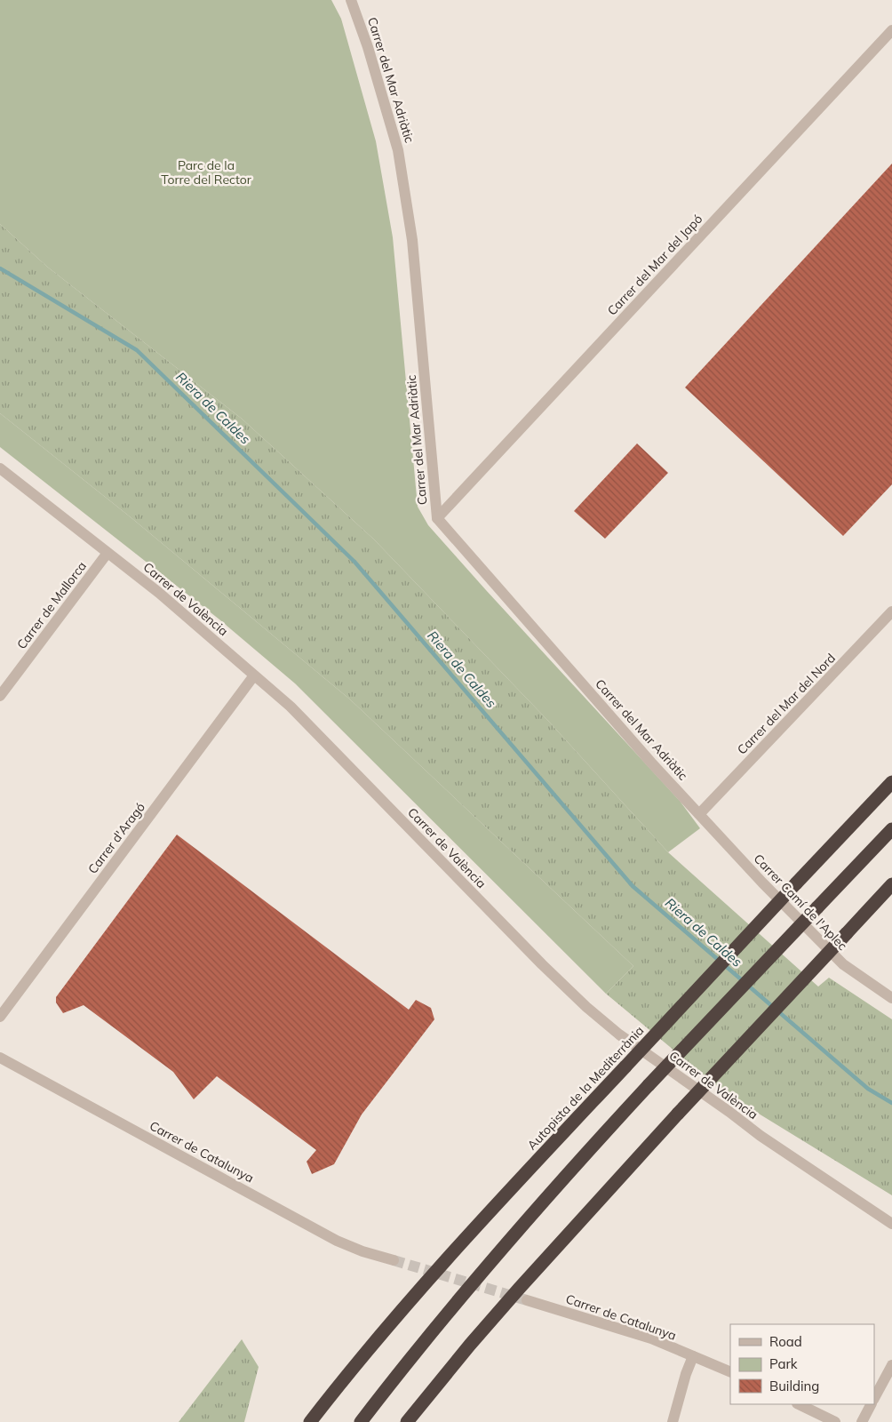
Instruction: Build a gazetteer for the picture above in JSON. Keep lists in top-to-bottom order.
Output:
{
  "streets": {
    "highway": ["Autopista de la Mediterrània"],
    "street": [
      "Carrer del Mar Adriàtic",
      "Carrer del Mar del Japó",
      "Carrer de València",
      "Carrer de Mallorca",
      "Carrer del Mar del Nord",
      "Carrer d'Aragó",
      "Carrer Camí de l'Aplec",
      "Carrer de Catalunya"
    ]
  },
  "crossings": [
    ["Carrer del Mar Adriàtic", "Carrer del Mar del Japó"],
    ["Carrer del Mar Adriàtic", "Carrer del Mar del Nord"],
    ["Carrer del Mar Adriàtic", "Carrer Camí de l'Aplec"],
    ["Carrer de València", "Carrer de Mallorca"],
    ["Carrer de València", "Carrer d'Aragó"],
    ["Carrer del Mar del Nord", "Carrer Camí de l'Aplec"]
  ],
  "water": ["Riera de Caldes"],
  "parks": ["Parc de la Torre del Rector"],
  "legend": ["Road", "Park", "Building"]
}
